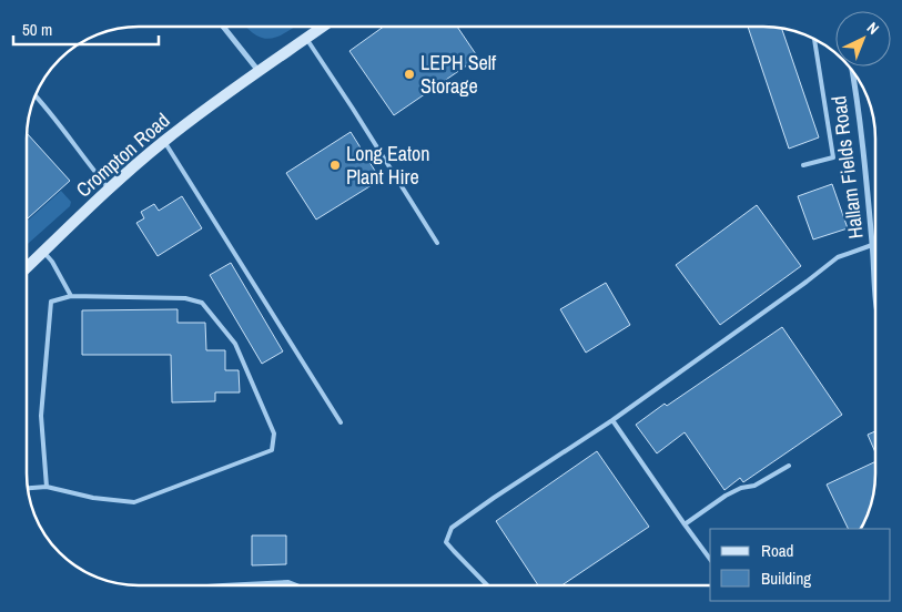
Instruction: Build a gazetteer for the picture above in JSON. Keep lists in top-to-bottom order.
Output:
{
  "streets": {
    "street": ["Crompton Road", "Hallam Fields Road"]
  },
  "places": ["LEPH Self Storage", "Long Eaton Plant Hire"],
  "legend": ["Road", "Building"],
  "scale_bar": "50 m",
  "north": "top right"
}
